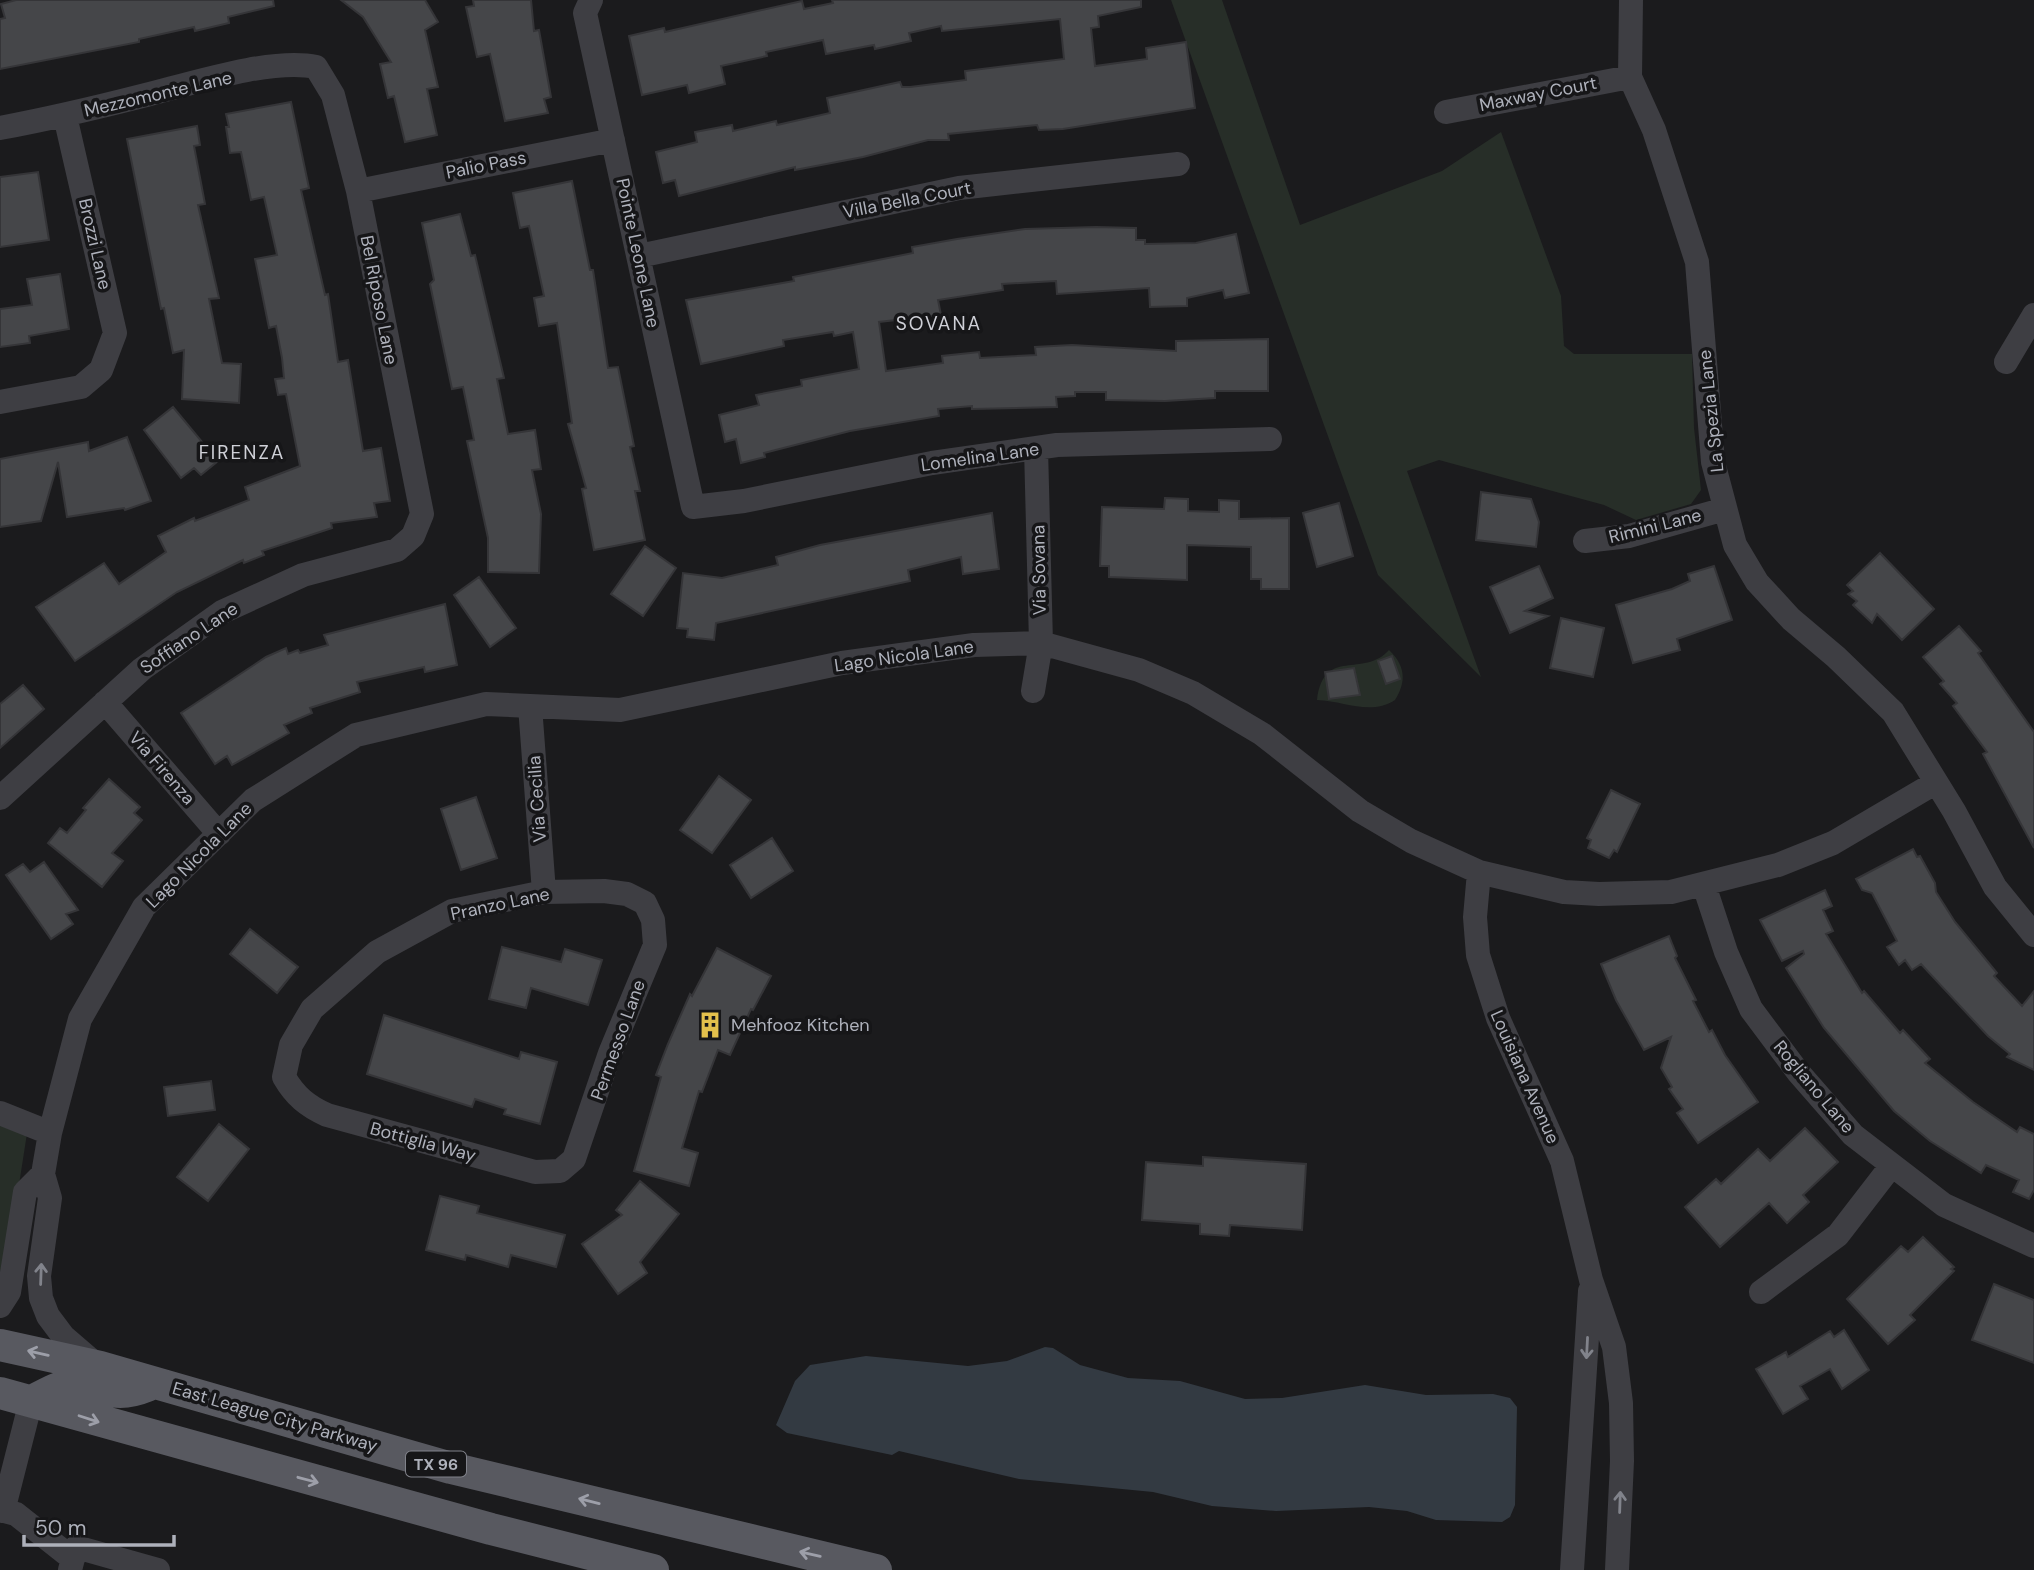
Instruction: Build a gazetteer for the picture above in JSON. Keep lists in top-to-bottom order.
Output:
{
  "streets": {
    "main road": ["East League City Parkway", "TX 96"],
    "street": [
      "Mezzomonte Lane",
      "Maxway Court",
      "Palio Pass",
      "Villa Bella Court",
      "Brozzi Lane",
      "Pointe Leone Lane",
      "Bel Riposo Lane",
      "La Spezia Lane",
      "Lomelina Lane",
      "Rimini Lane",
      "Via Sovana",
      "Soffiano Lane",
      "Lago Nicola Lane",
      "Via Firenza",
      "Via Cecilia",
      "Pranzo Lane",
      "Permesso Lane",
      "Louisiana Avenue",
      "Rogliano Lane",
      "Bottiglia Way"
    ]
  },
  "crossings": [
    ["Mezzomonte Lane", "Brozzi Lane"],
    ["Mezzomonte Lane", "Bel Riposo Lane"],
    ["Maxway Court", "La Spezia Lane"],
    ["Palio Pass", "Pointe Leone Lane"],
    ["Palio Pass", "Bel Riposo Lane"],
    ["Villa Bella Court", "Pointe Leone Lane"],
    ["Pointe Leone Lane", "Lomelina Lane"],
    ["Bel Riposo Lane", "Soffiano Lane"],
    ["La Spezia Lane", "Rimini Lane"],
    ["La Spezia Lane", "Lago Nicola Lane"],
    ["Lomelina Lane", "Via Sovana"],
    ["Via Sovana", "Lago Nicola Lane"],
    ["Soffiano Lane", "Via Firenza"],
    ["Lago Nicola Lane", "Via Firenza"],
    ["Lago Nicola Lane", "Via Cecilia"],
    ["Lago Nicola Lane", "Louisiana Avenue"],
    ["Lago Nicola Lane", "Rogliano Lane"],
    ["Lago Nicola Lane", "East League City Parkway"],
    ["Via Cecilia", "Pranzo Lane"],
    ["Pranzo Lane", "Permesso Lane"],
    ["Pranzo Lane", "Bottiglia Way"],
    ["Permesso Lane", "Bottiglia Way"]
  ],
  "districts": ["SOVANA", "FIRENZA"],
  "places": {
    "building": ["Mehfooz Kitchen"]
  },
  "scale_bar": "50 m"
}
